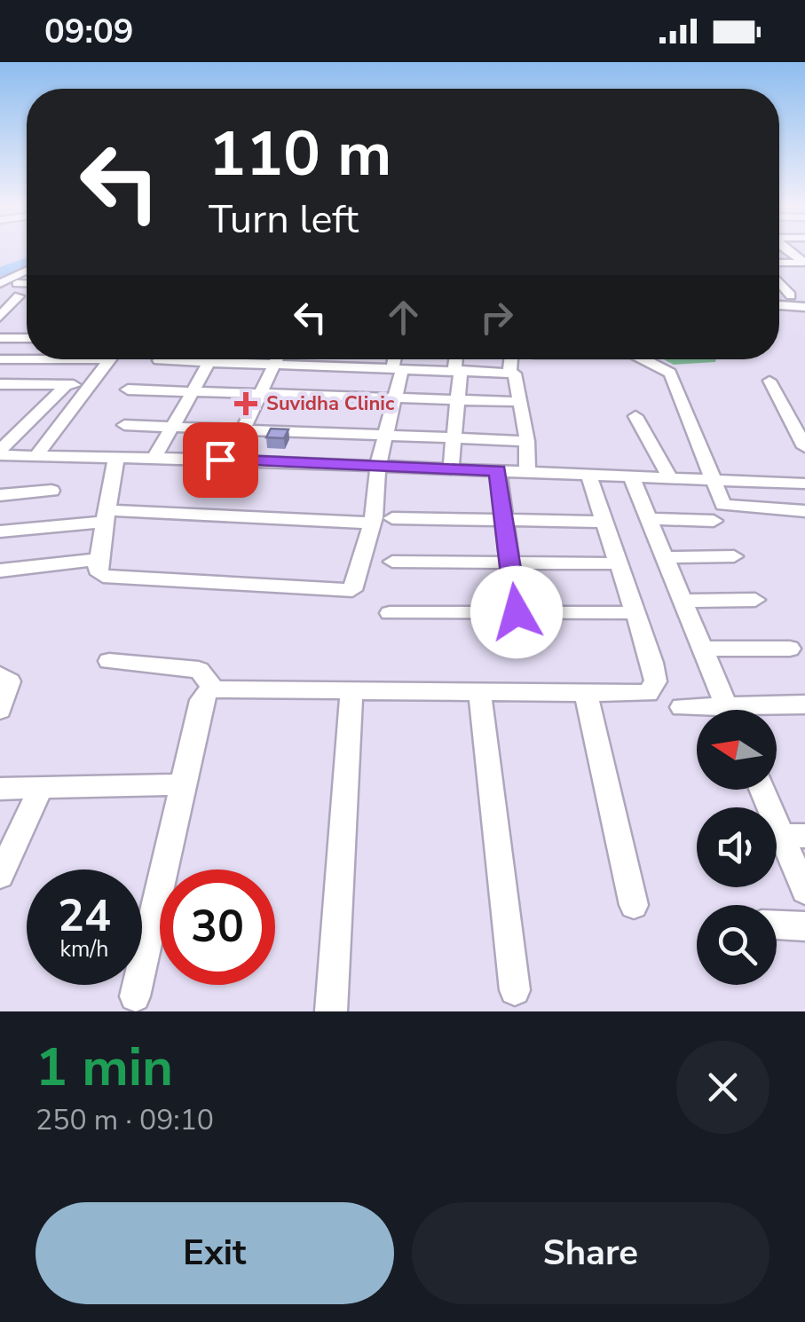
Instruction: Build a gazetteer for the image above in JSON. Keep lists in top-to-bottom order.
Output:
{
  "places": {
    "health": ["Suvidha Clinic"]
  },
  "north": "left",
  "page": {
    "status": "09:09",
    "turn": ["110 m", "Turn left"],
    "speed": "24 km/h",
    "limit": "30",
    "heading": ["1 min", "250 m · 09:10"],
    "buttons": ["Exit", "Share"]
  }
}
